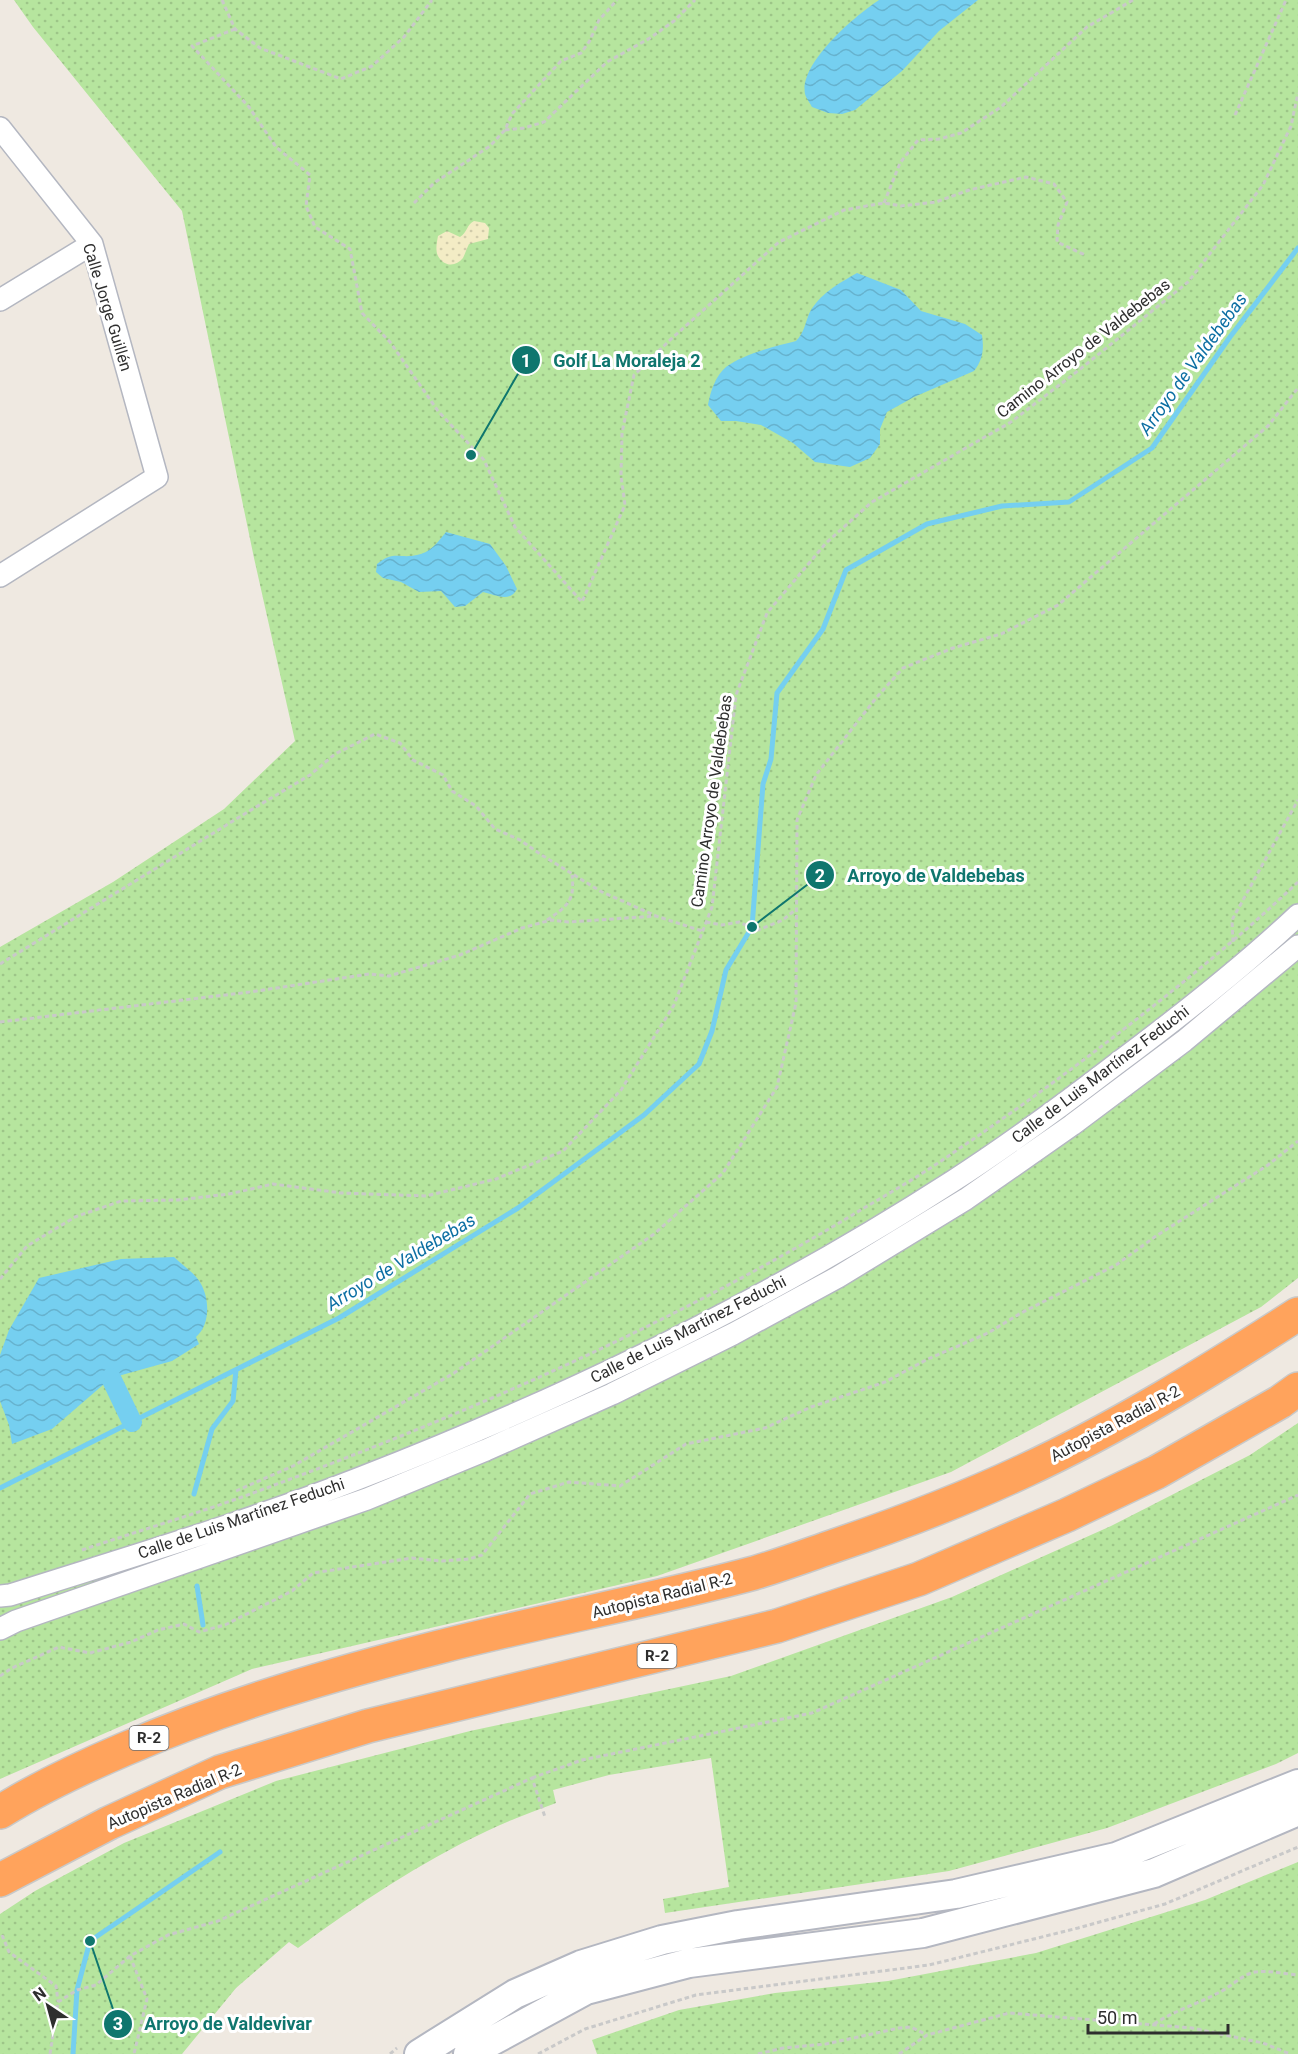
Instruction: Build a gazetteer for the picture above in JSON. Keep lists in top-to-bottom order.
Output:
{
  "streets": {
    "highway": ["Autopista Radial R-2", "R-2"],
    "street": ["Calle Jorge Guillén", "Calle de Luis Martínez Feduchi"],
    "path": ["Camino Arroyo de Valdebebas"]
  },
  "water": ["Arroyo de Valdebebas"],
  "places": ["Golf La Moraleja 2", "Arroyo de Valdebebas", "Arroyo de Valdevivar"],
  "scale_bar": "50 m",
  "north": "top left"
}
